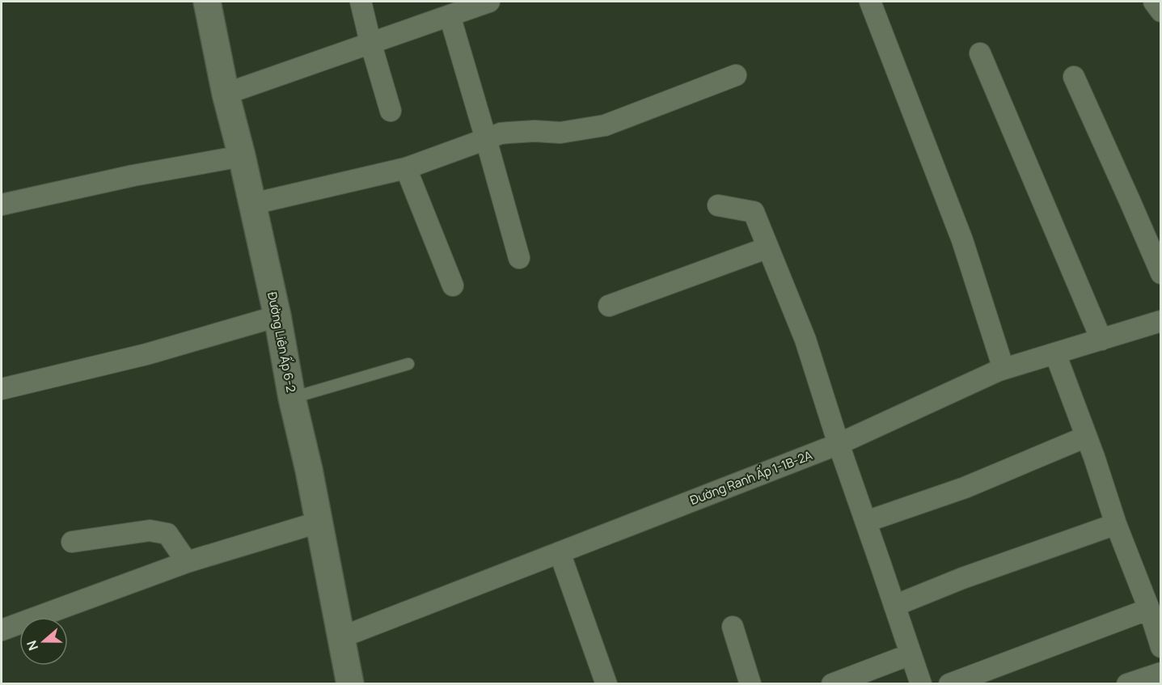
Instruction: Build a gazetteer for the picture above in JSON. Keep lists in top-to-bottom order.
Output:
{
  "streets": {
    "street": ["Đường Liên Ấp 6-2", "Đường Ranh Ấp 1-1B-2A"]
  },
  "crossings": [
    ["Đường Liên Ấp 6-2", "Đường Ranh Ấp 1-1B-2A"]
  ],
  "north": "left"
}
